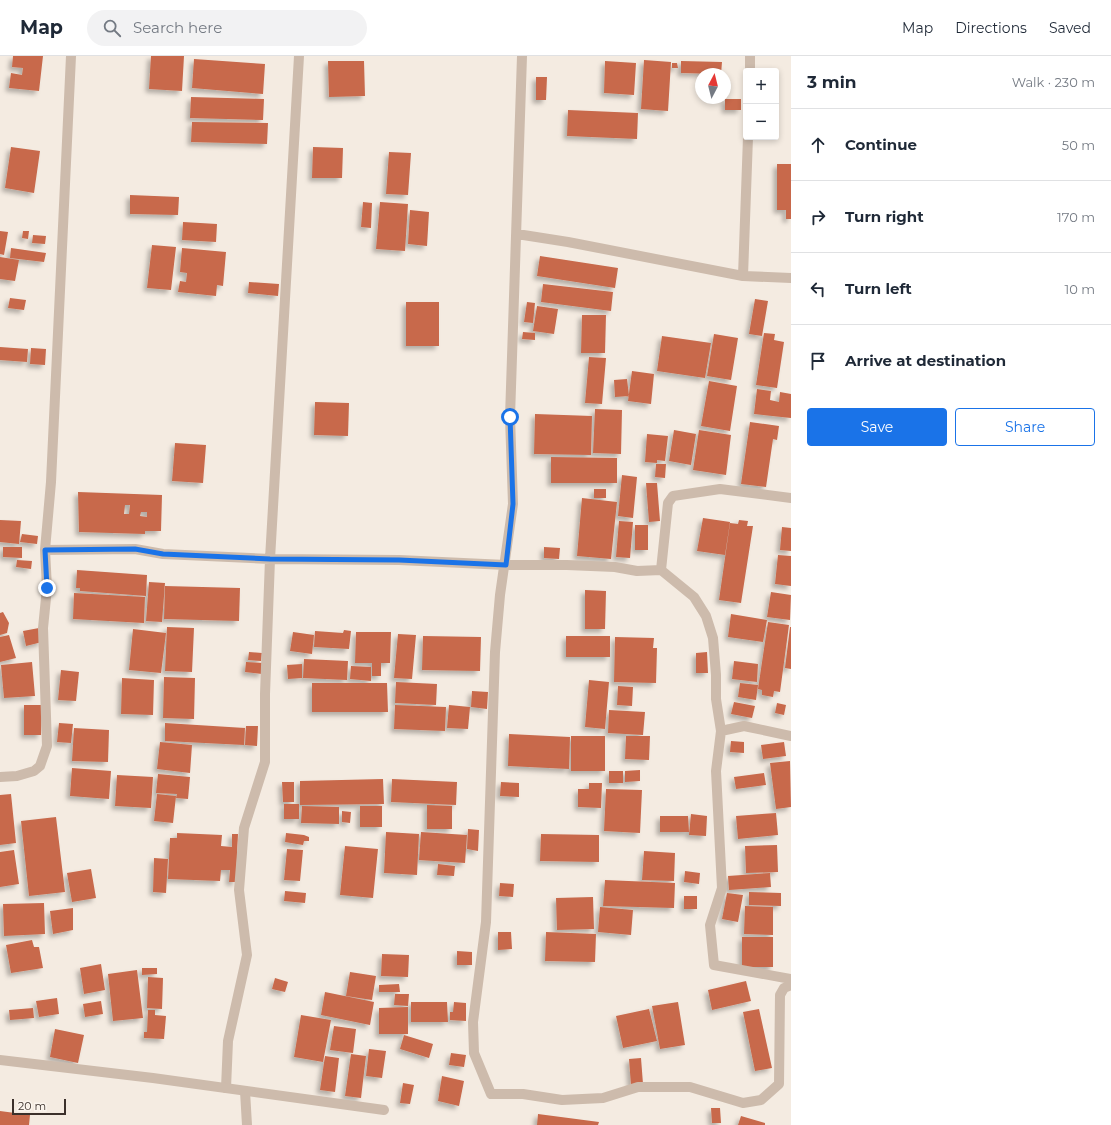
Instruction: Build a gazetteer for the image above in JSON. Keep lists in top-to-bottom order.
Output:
{
  "scale_bar": "20 m",
  "north": "top",
  "page": {
    "header": "Map",
    "search": "Search here",
    "nav": ["Map", "Directions", "Saved"],
    "heading": ["3 min", "Walk · 230 m"],
    "map_buttons": ["+", "−"],
    "list": [
      ["Continue", "50 m"],
      ["Turn right", "170 m"],
      ["Turn left", "10 m"],
      "Arrive at destination"
    ],
    "buttons": ["Save", "Share"],
    "scale": "20 m"
  }
}
